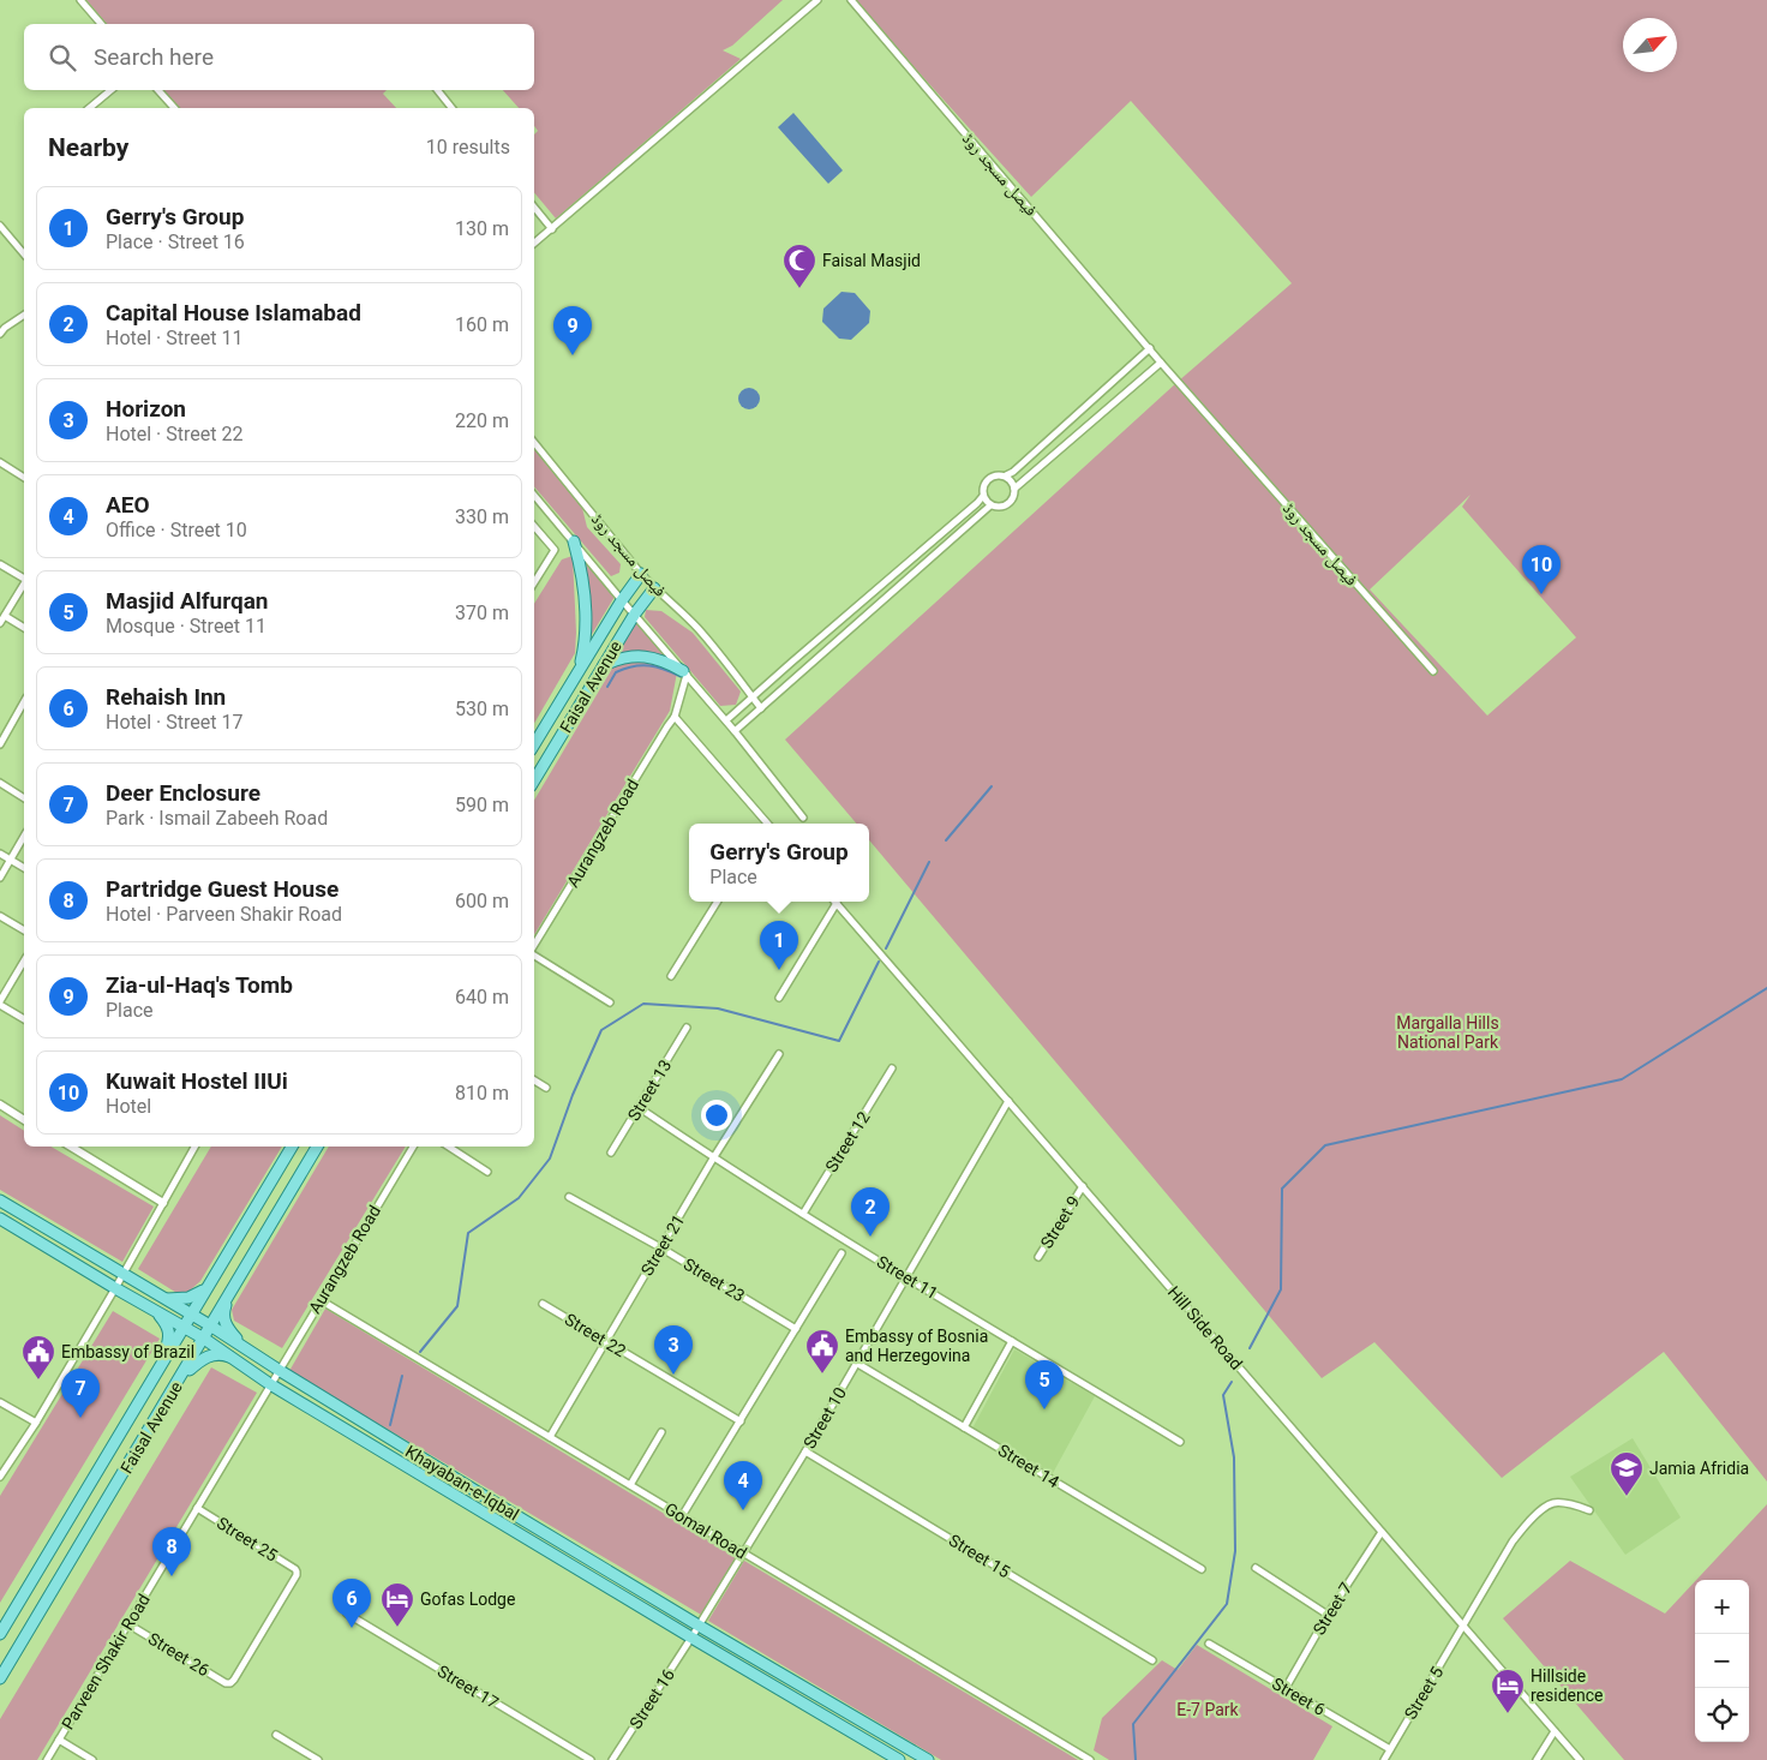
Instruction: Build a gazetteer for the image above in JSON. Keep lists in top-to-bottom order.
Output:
{
  "streets": {
    "main road": ["Faisal Avenue", "Khayaban-e-Iqbal"],
    "street": [
      "فیصل مسجد روڈ",
      "Aurangzeb Road",
      "Street 13",
      "Street 12",
      "Street 9",
      "Street 21",
      "Street 11",
      "Street 23",
      "Hill Side Road",
      "Street 22",
      "Street 10",
      "Street 14",
      "Gomal Road",
      "Street 25",
      "Street 15",
      "Street 7",
      "Street 26",
      "Parveen Shakir Road",
      "Street 17",
      "Street 5",
      "Street 6",
      "Street 16"
    ]
  },
  "crossings": [
    ["فیصل مسجد روڈ", "Faisal Avenue"],
    ["فیصل مسجد روڈ", "Aurangzeb Road"],
    ["Faisal Avenue", "Khayaban-e-Iqbal"],
    ["Aurangzeb Road", "Khayaban-e-Iqbal"],
    ["Aurangzeb Road", "Gomal Road"],
    ["Aurangzeb Road", "Parveen Shakir Road"],
    ["Street 13", "Street 11"],
    ["Street 12", "Street 11"],
    ["Street 9", "Hill Side Road"],
    ["Street 21", "Street 11"],
    ["Street 21", "Street 23"],
    ["Street 21", "Street 22"],
    ["Street 21", "Gomal Road"],
    ["Street 11", "Street 10"],
    ["Hill Side Road", "Street 10"],
    ["Hill Side Road", "Street 7"],
    ["Hill Side Road", "Street 5"],
    ["Street 10", "Street 14"],
    ["Street 10", "Khayaban-e-Iqbal"],
    ["Street 10", "Gomal Road"],
    ["Street 10", "Street 15"],
    ["Street 10", "Street 16"],
    ["Khayaban-e-Iqbal", "Parveen Shakir Road"],
    ["Khayaban-e-Iqbal", "Street 16"],
    ["Street 25", "Street 26"],
    ["Street 25", "Parveen Shakir Road"],
    ["Street 7", "Street 6"],
    ["Street 26", "Parveen Shakir Road"],
    ["Street 5", "Street 6"]
  ],
  "parks": ["Margalla Hills National Park", "E-7 Park"],
  "places": {
    "mosque": ["Faisal Masjid"],
    "public building": ["Embassy of Bosnia and Herzegovina", "Embassy of Brazil"],
    "school or university": ["Jamia Afridia"],
    "hotel": ["Gofas Lodge", "Hillside residence"]
  },
  "north": "top right",
  "page": {
    "search": "Search here",
    "heading": ["Nearby", "10 results"],
    "list": [
      {
        "mark": "1",
        "name": "Gerry's Group",
        "note": "Place · Street 16",
        "value": "130 m"
      },
      {
        "mark": "2",
        "name": "Capital House Islamabad",
        "note": "Hotel · Street 11",
        "value": "160 m"
      },
      {
        "mark": "3",
        "name": "Horizon",
        "note": "Hotel · Street 22",
        "value": "220 m"
      },
      {
        "mark": "4",
        "name": "AEO",
        "note": "Office · Street 10",
        "value": "330 m"
      },
      {
        "mark": "5",
        "name": "Masjid Alfurqan",
        "note": "Mosque · Street 11",
        "value": "370 m"
      },
      {
        "mark": "6",
        "name": "Rehaish Inn",
        "note": "Hotel · Street 17",
        "value": "530 m"
      },
      {
        "mark": "7",
        "name": "Deer Enclosure",
        "note": "Park · Ismail Zabeeh Road",
        "value": "590 m"
      },
      {
        "mark": "8",
        "name": "Partridge Guest House",
        "note": "Hotel · Parveen Shakir Road",
        "value": "600 m"
      },
      {
        "mark": "9",
        "name": "Zia-ul-Haq's Tomb",
        "note": "Place",
        "value": "640 m"
      },
      {
        "mark": "10",
        "name": "Kuwait Hostel IIUi",
        "note": "Hotel",
        "value": "810 m"
      }
    ],
    "pins": [
      "9",
      "10",
      "1",
      "2",
      "3",
      "5",
      "7",
      "4",
      "8",
      "6"
    ],
    "popup": ["Gerry's Group", "Place"],
    "map_buttons": ["+", "−"]
  }
}
